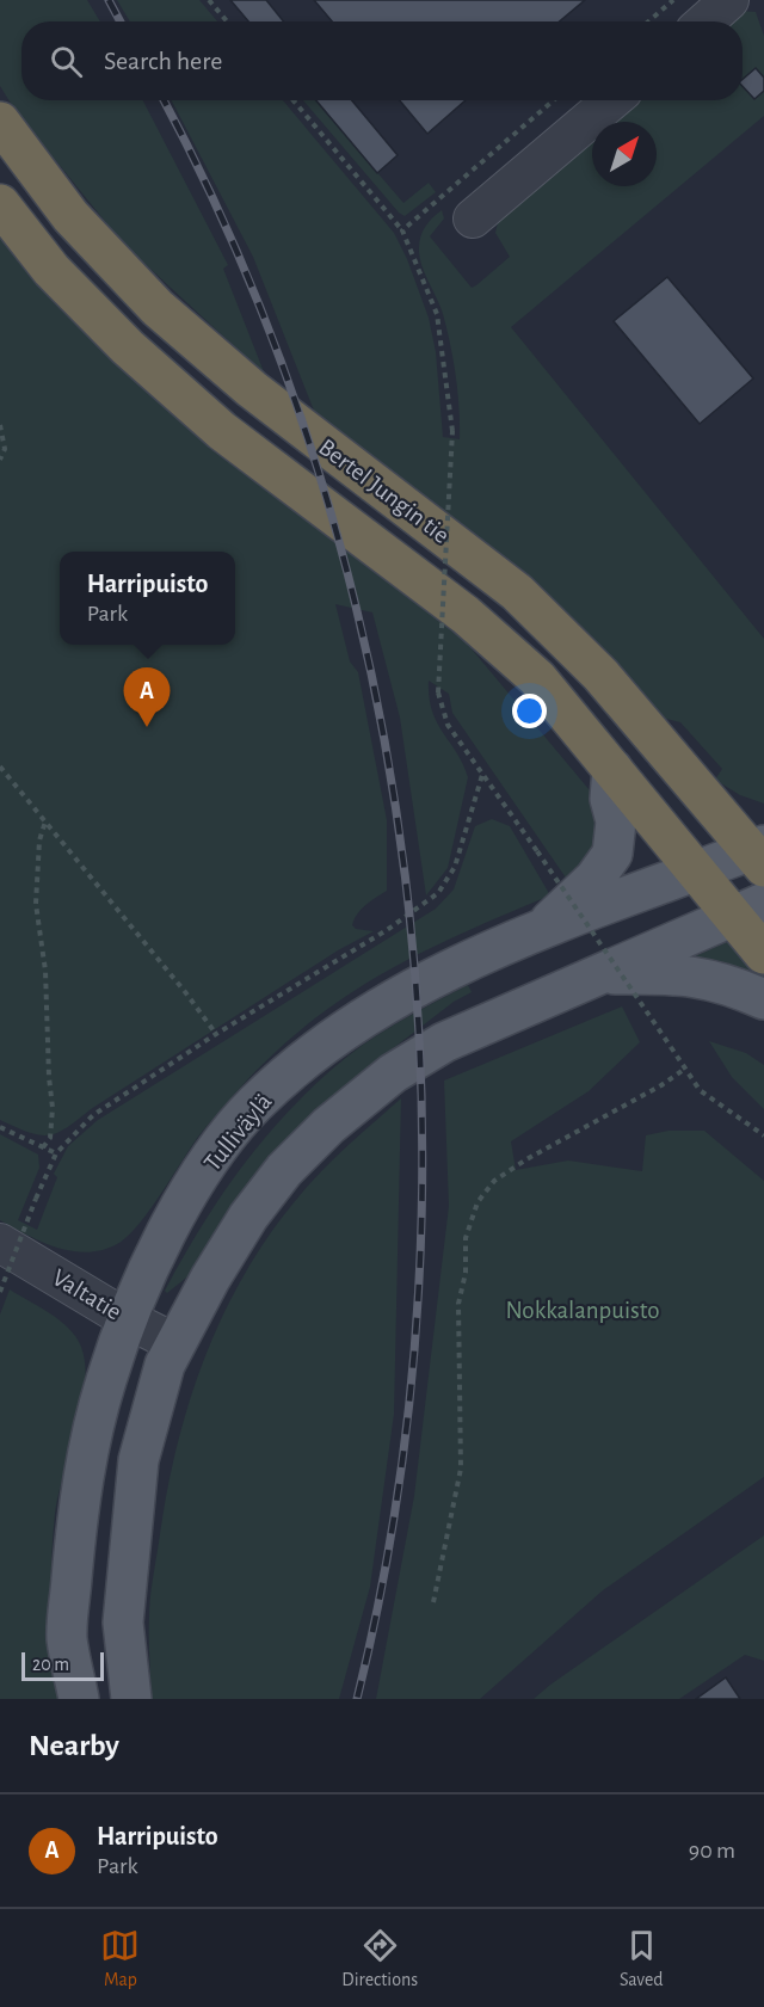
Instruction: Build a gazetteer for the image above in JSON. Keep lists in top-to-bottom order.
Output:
{
  "streets": {
    "highway": ["Bertel Jungin tie"],
    "main road": ["Tulliväylä"],
    "street": ["Valtatie"]
  },
  "crossings": [
    ["Bertel Jungin tie", "Tulliväylä"],
    ["Tulliväylä", "Valtatie"]
  ],
  "parks": ["Nokkalanpuisto"],
  "scale_bar": "20 m",
  "north": "top right",
  "page": {
    "search": "Search here",
    "popup": ["Harripuisto", "Park"],
    "pins": "A",
    "scale": "20 m",
    "heading": "Nearby",
    "list": [
      {
        "mark": "A",
        "name": "Harripuisto",
        "note": "Park",
        "value": "90 m"
      }
    ],
    "nav": ["Map", "Directions", "Saved"]
  }
}
